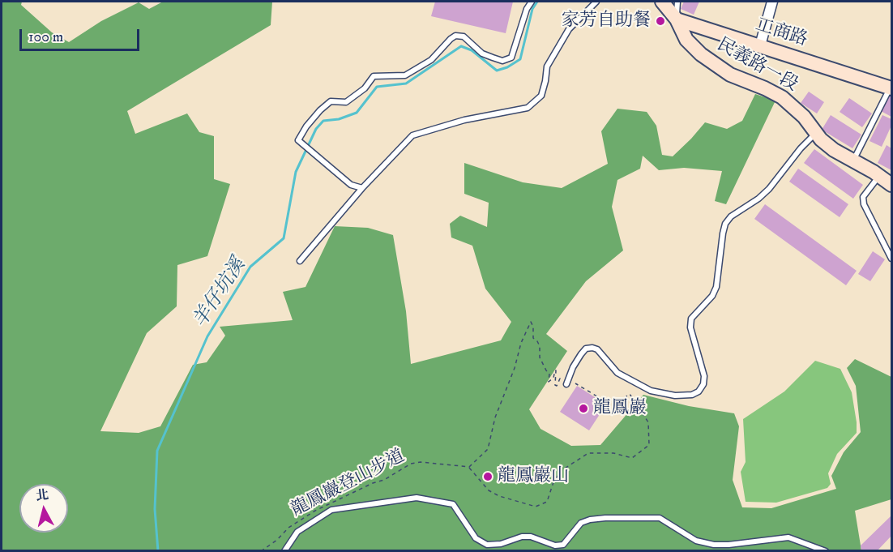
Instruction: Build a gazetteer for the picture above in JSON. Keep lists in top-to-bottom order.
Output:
{
  "streets": {
    "main road": ["工商路", "民義路一段"],
    "path": ["龍鳳巖登山步道"]
  },
  "crossings": [
    ["工商路", "民義路一段"]
  ],
  "water": ["羊仔坑溪"],
  "places": ["家芳自助餐", "龍鳳巖", "龍鳳巖山"],
  "scale_bar": "100 m",
  "north": "top"
}
